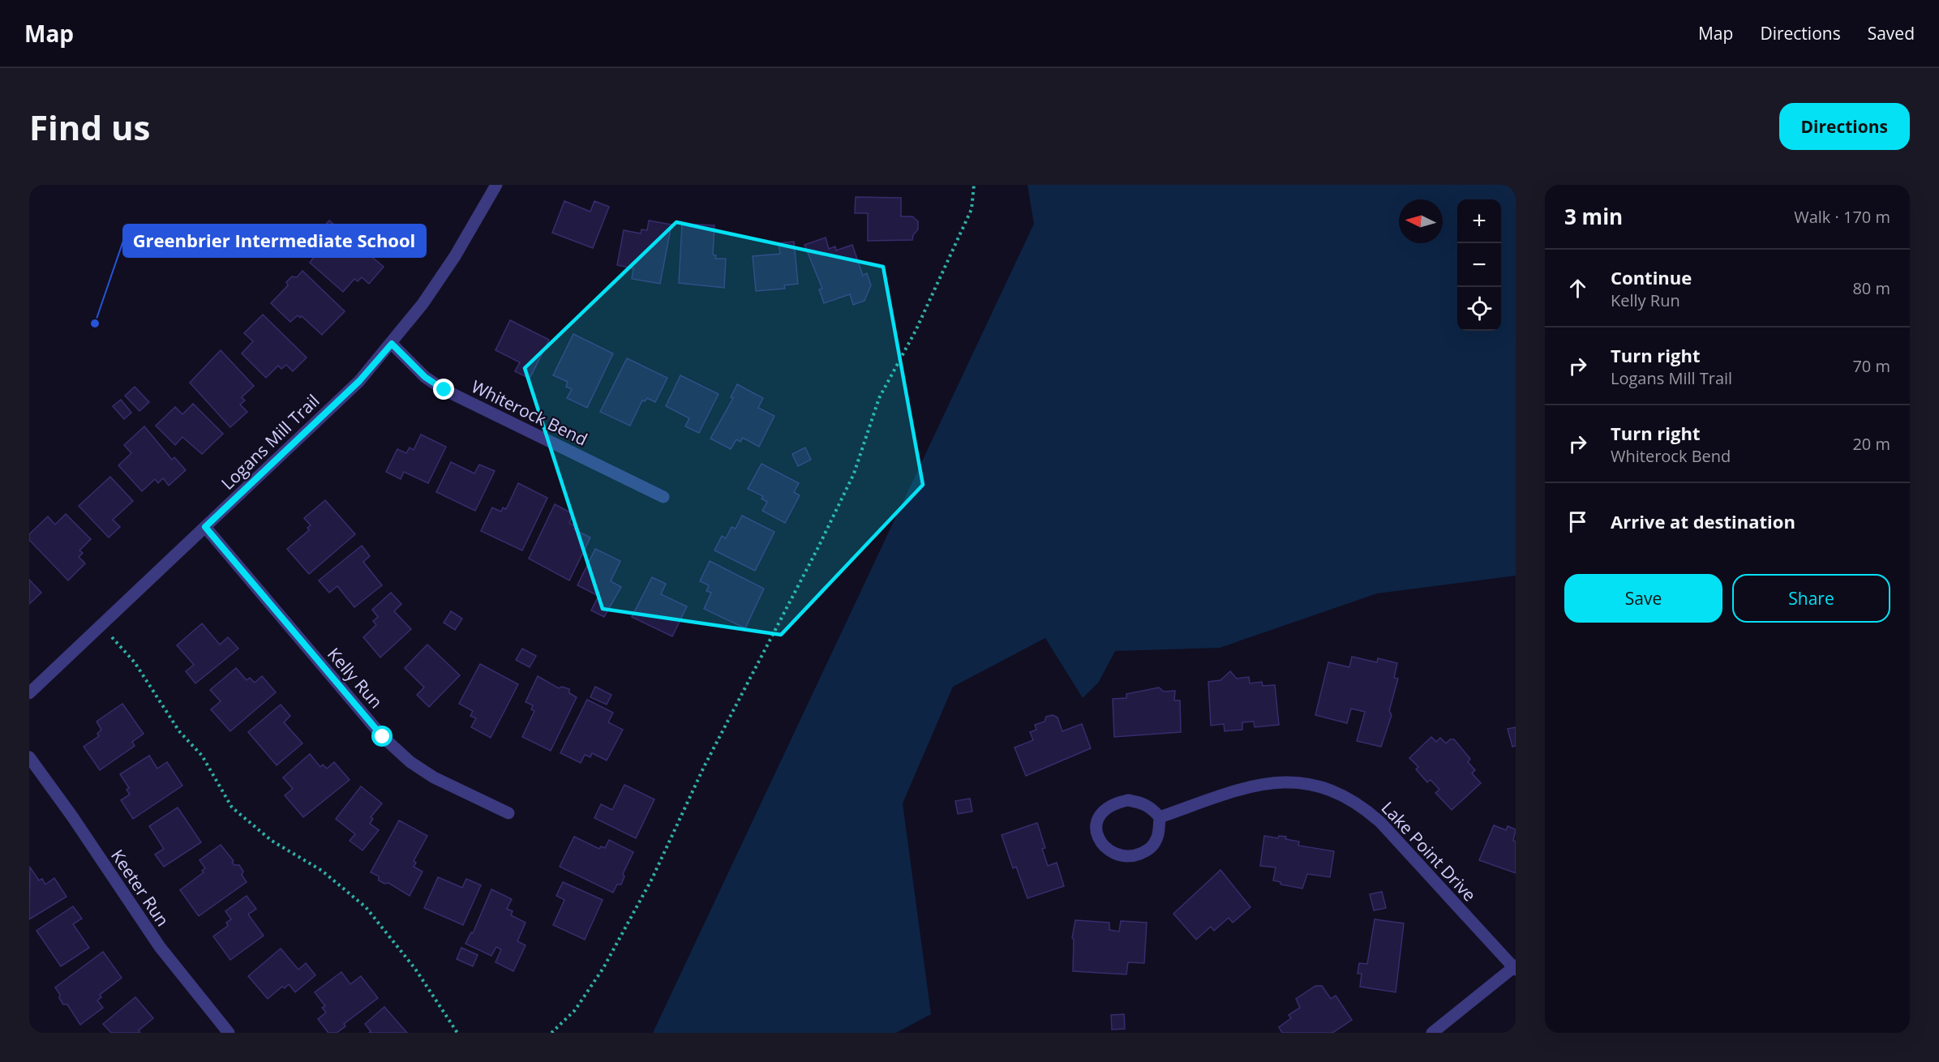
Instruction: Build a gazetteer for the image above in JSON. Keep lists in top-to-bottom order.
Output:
{
  "streets": {
    "street": [
      "Whiterock Bend",
      "Logans Mill Trail",
      "Kelly Run",
      "Lake Point Drive",
      "Keeter Run"
    ]
  },
  "crossings": [
    ["Whiterock Bend", "Logans Mill Trail"],
    ["Logans Mill Trail", "Kelly Run"]
  ],
  "places": ["Greenbrier Intermediate School"],
  "north": "left",
  "page": {
    "header": "Map",
    "nav": ["Map", "Directions", "Saved"],
    "buttons": [
      "Directions",
      ["Save", "Share"]
    ],
    "title": "Find us",
    "heading": ["3 min", "Walk · 170 m"],
    "map_buttons": ["+", "−"],
    "list": [
      ["Continue", "Kelly Run", "80 m"],
      ["Turn right", "Logans Mill Trail", "70 m"],
      ["Turn right", "Whiterock Bend", "20 m"],
      "Arrive at destination"
    ]
  }
}
